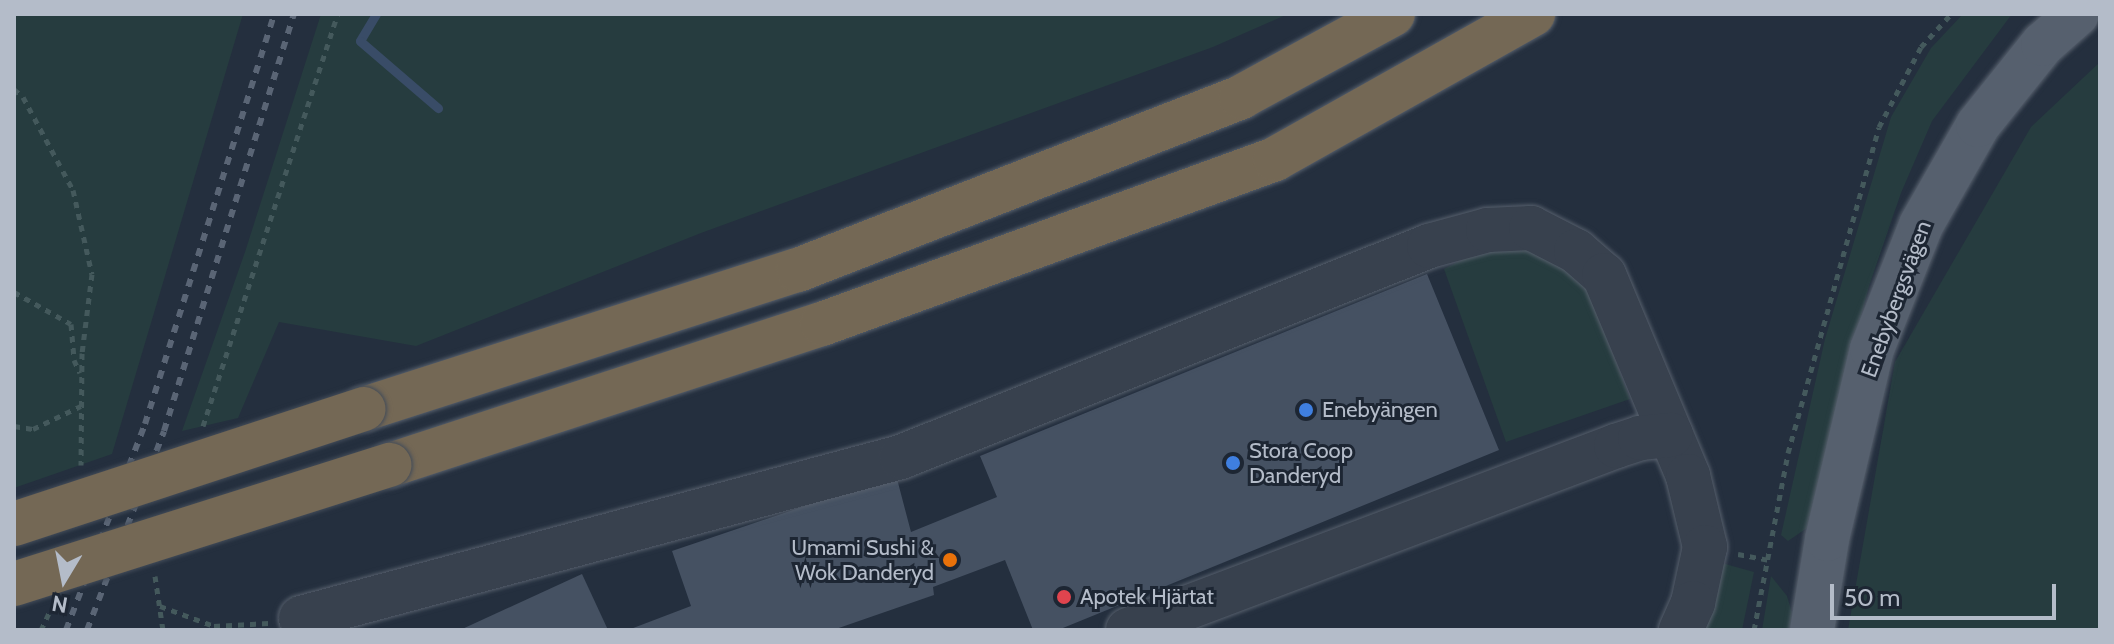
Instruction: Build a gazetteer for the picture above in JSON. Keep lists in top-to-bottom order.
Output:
{
  "streets": {
    "main road": ["Enebybergsvägen"]
  },
  "places": [
    "Enebyängen",
    "Stora Coop Danderyd",
    "Umami Sushi & Wok Danderyd",
    "Apotek Hjärtat"
  ],
  "scale_bar": "50 m",
  "north": "bottom"
}
